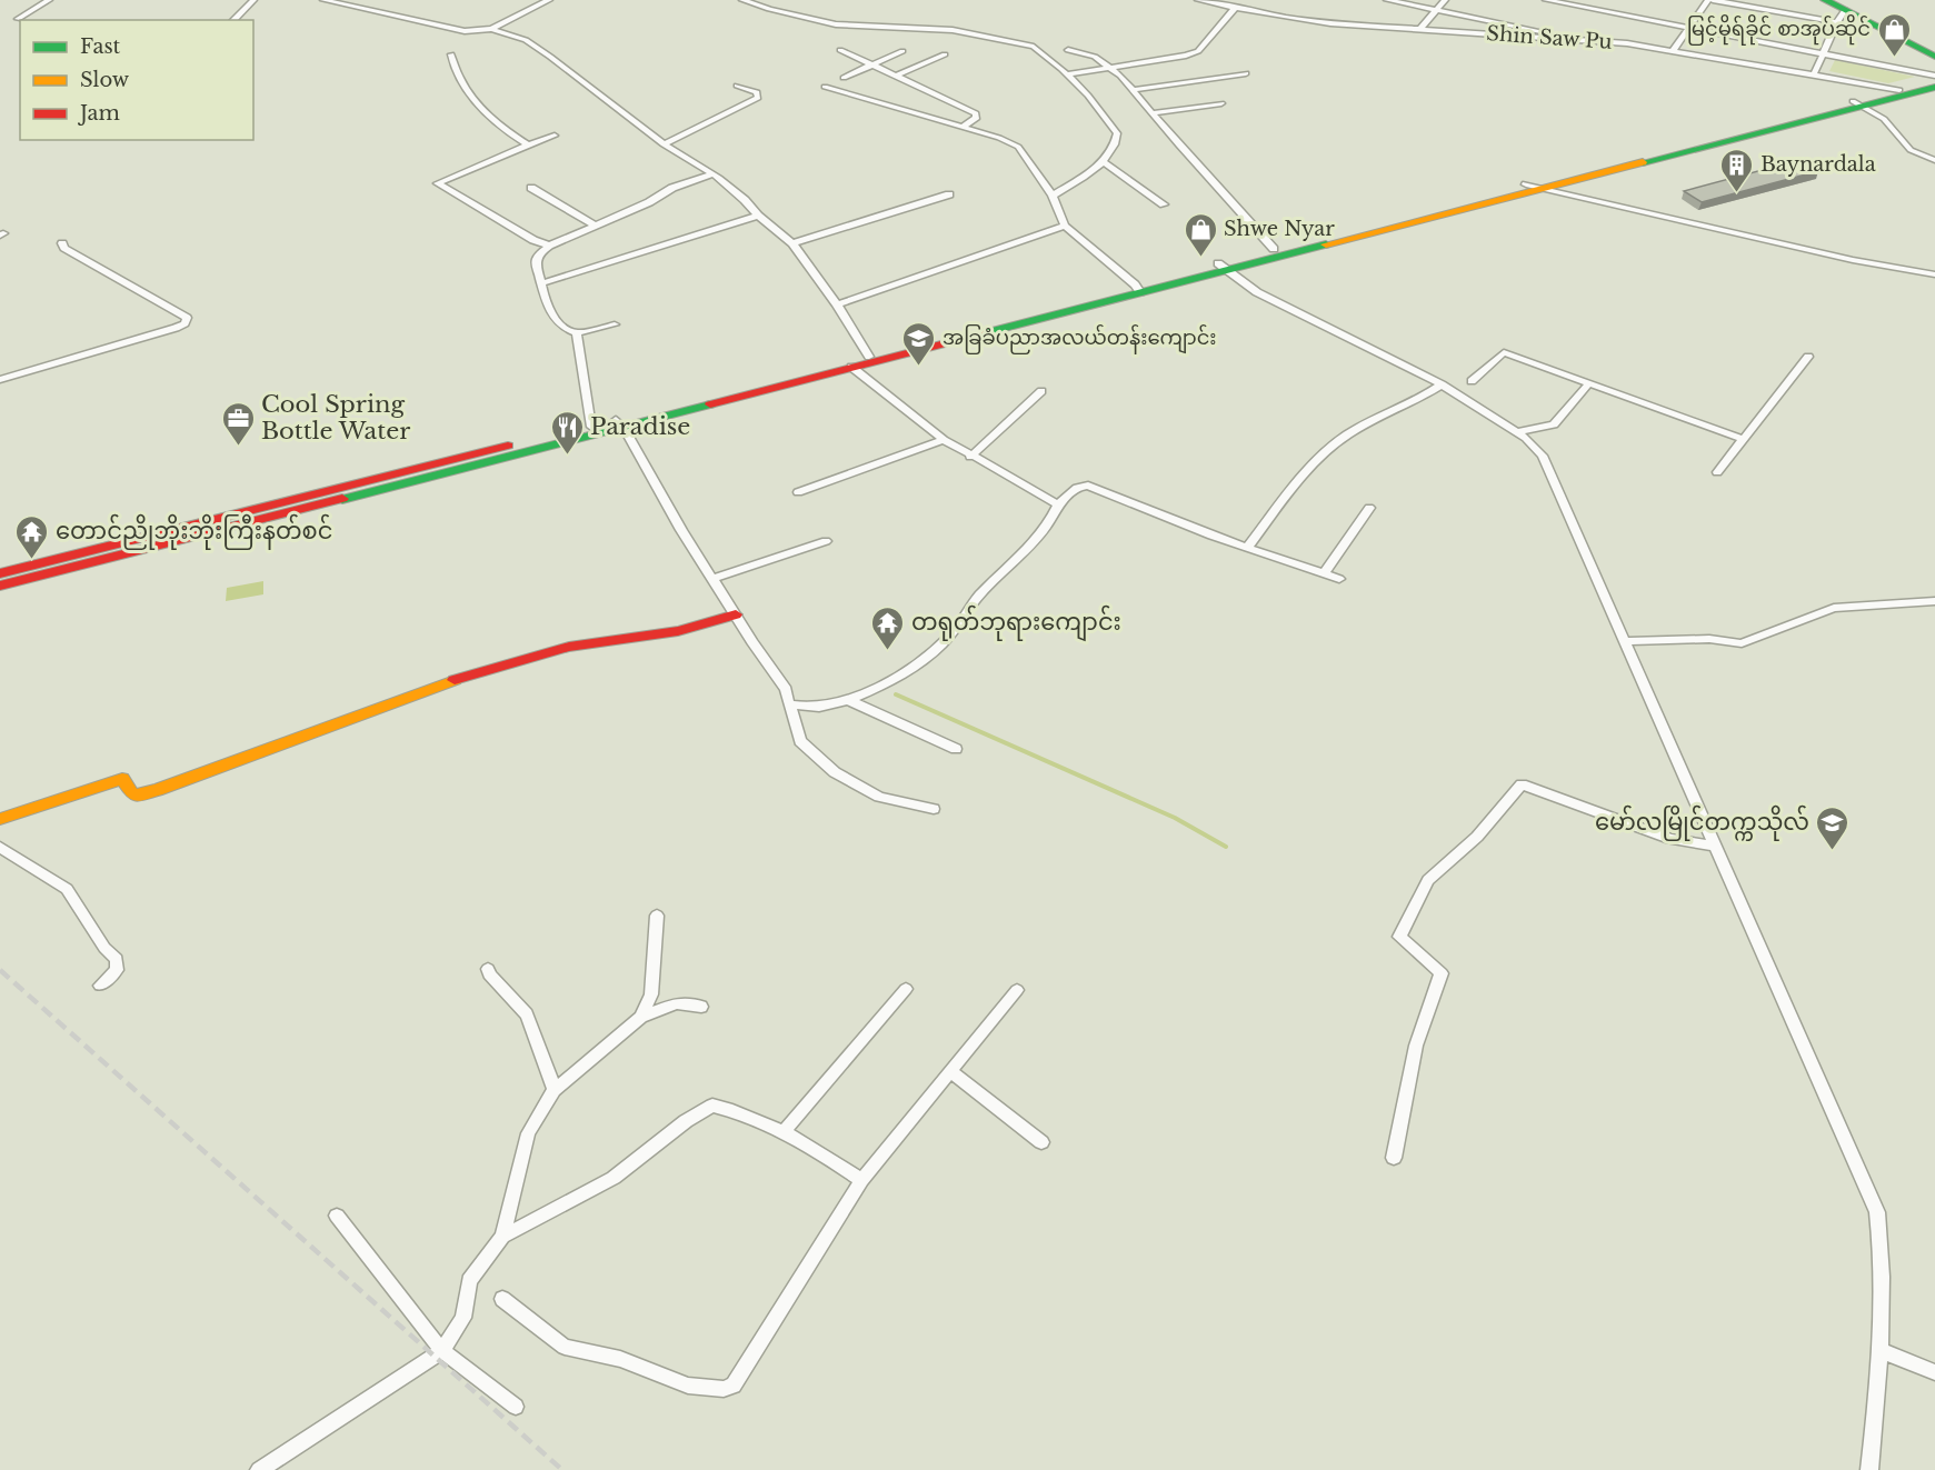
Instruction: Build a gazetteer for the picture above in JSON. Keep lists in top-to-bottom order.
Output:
{
  "streets": {
    "street": ["Shin Saw Pu"]
  },
  "places": {
    "shop": ["မြင့်မိုရ်ခိုင် စာအုပ်ဆိုင်", "Shwe Nyar"],
    "building": ["Baynardala"],
    "school or university": ["အခြခံပညာအလယ်တန်းကျောင်း", "မော်လမြိုင်တက္ကသိုလ်"],
    "office": ["Cool Spring Bottle Water"],
    "restaurant": ["Paradise"],
    "temple": ["တောင်ညိုဘိုးဘိုးကြီးနတ်စင်", "တရုတ်ဘုရားကျောင်း"]
  },
  "legend": ["Fast", "Slow", "Jam"]
}
